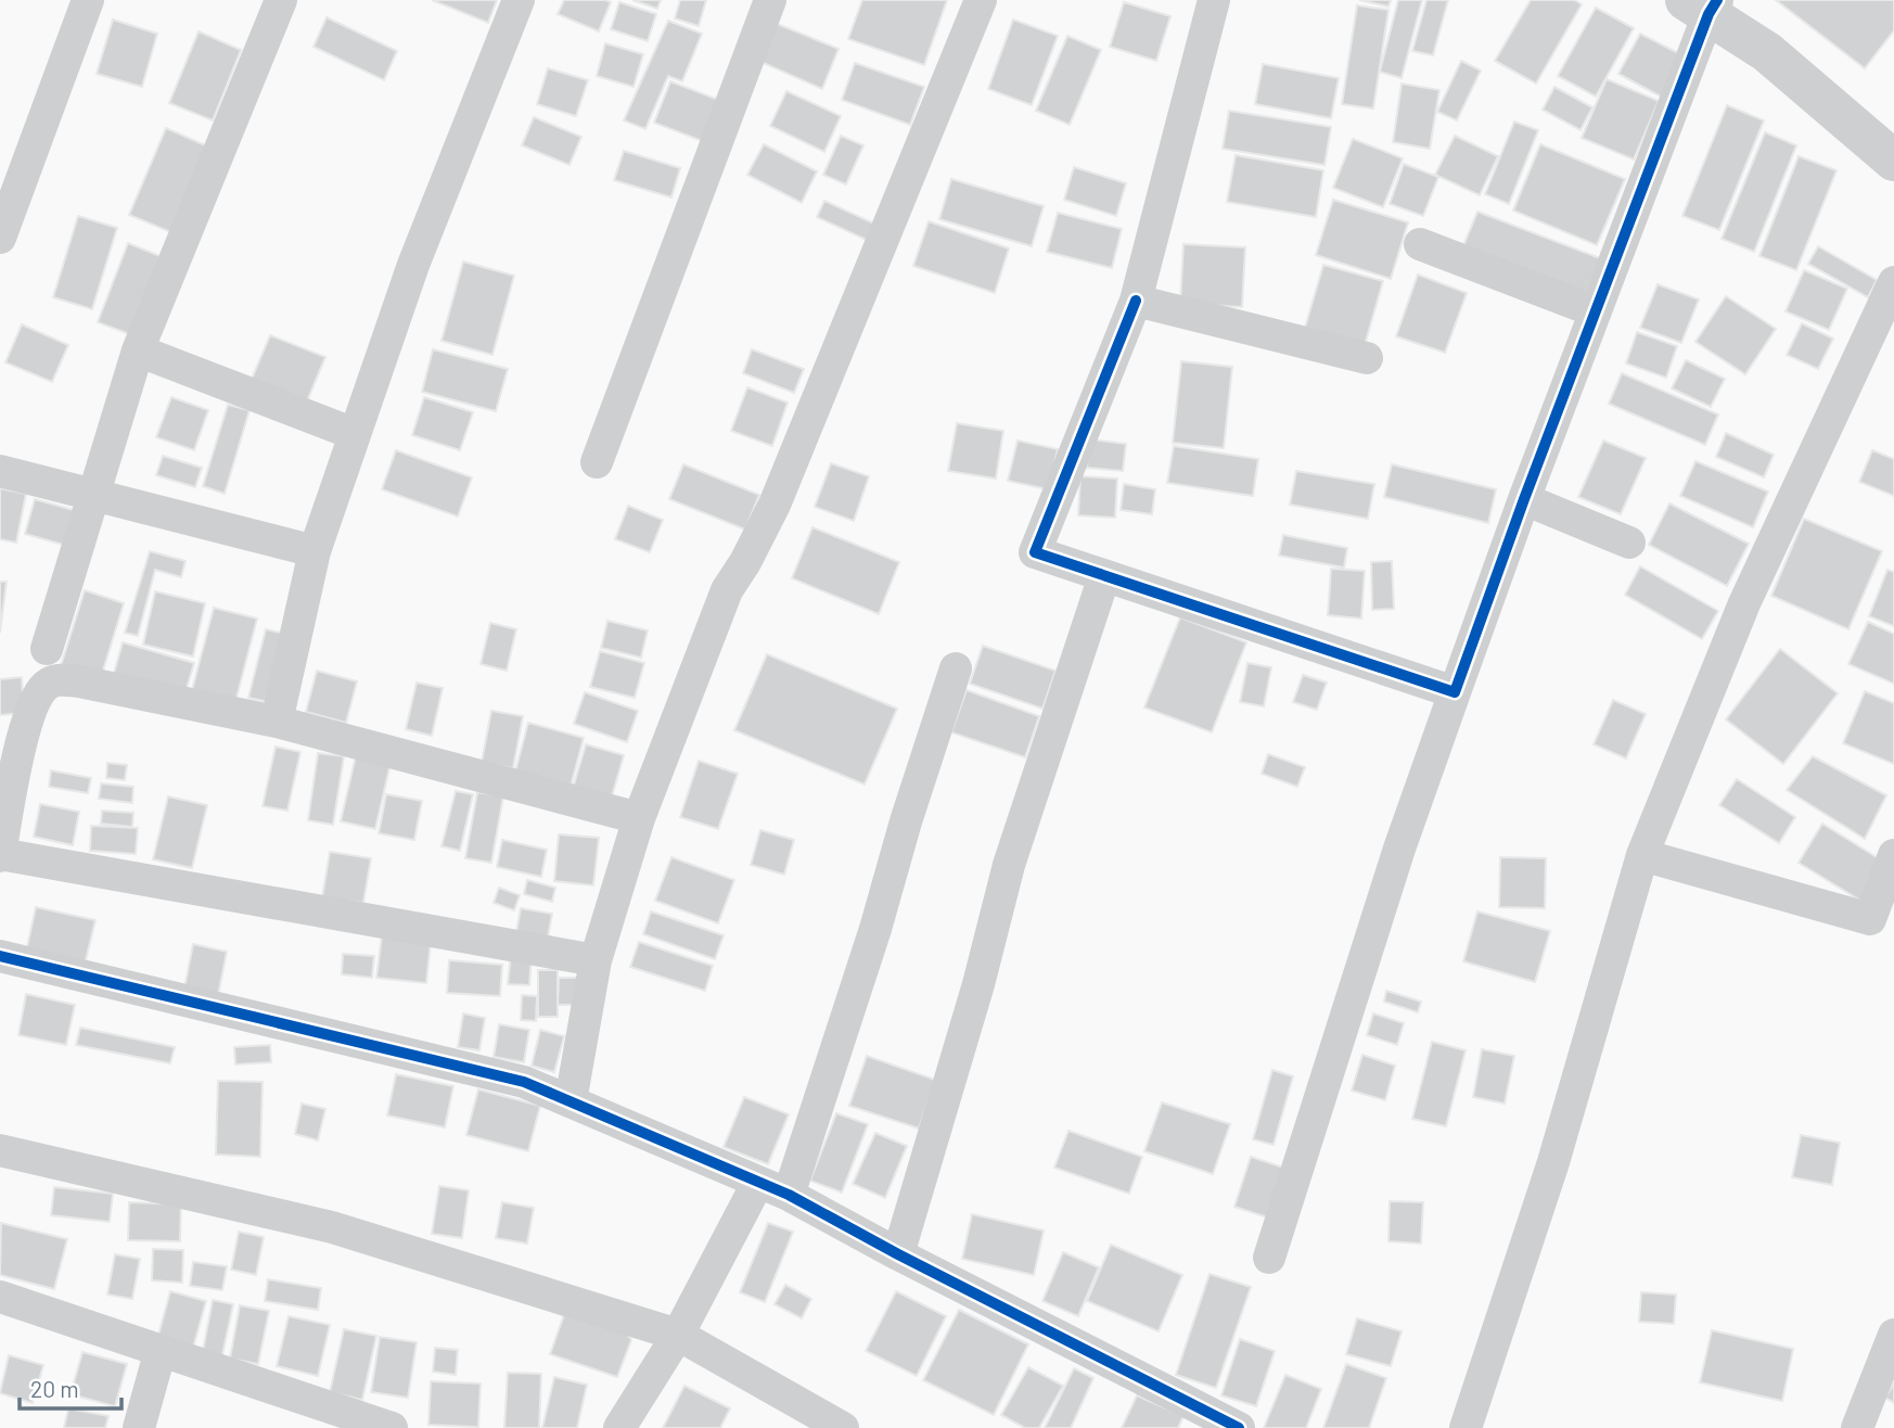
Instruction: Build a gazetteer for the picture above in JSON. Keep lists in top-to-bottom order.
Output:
{
  "scale_bar": "20 m"
}
